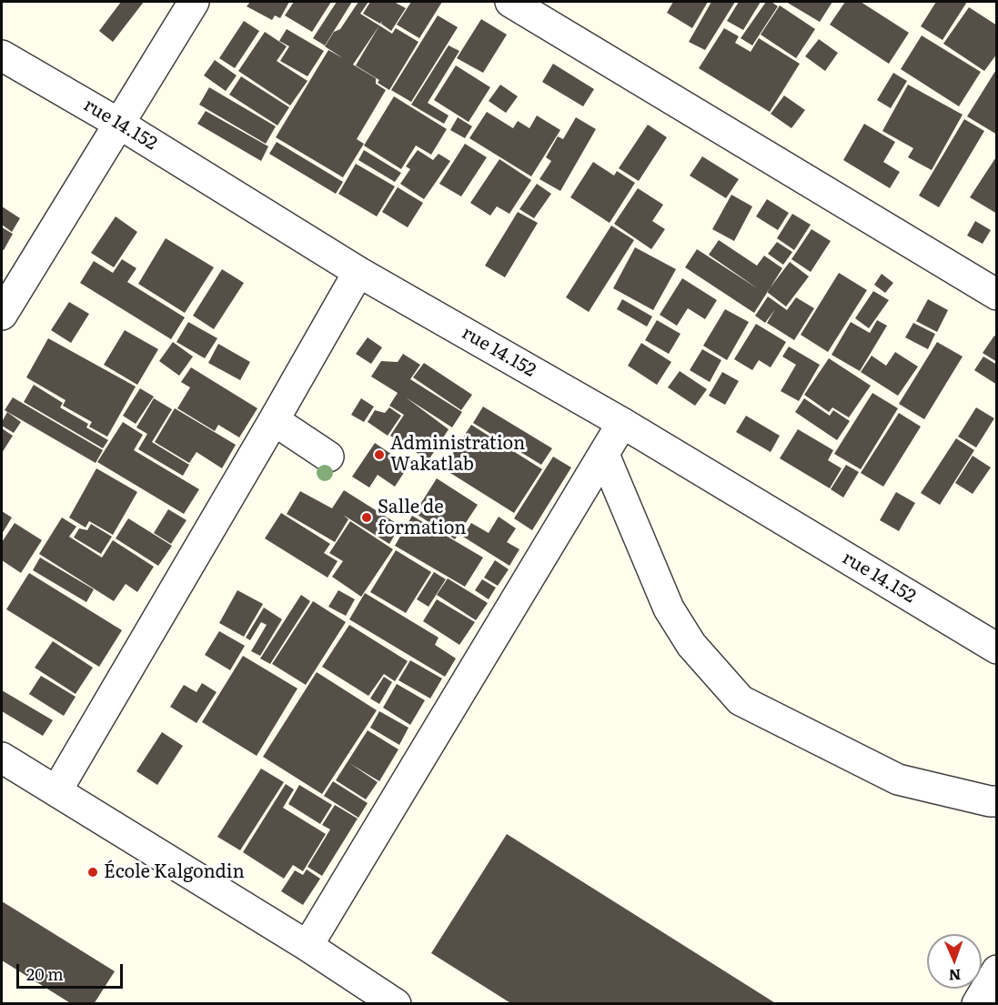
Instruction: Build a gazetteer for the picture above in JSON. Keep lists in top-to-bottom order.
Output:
{
  "streets": {
    "street": ["rue 14.152"]
  },
  "places": ["Administration Wakatlab", "Salle de formation", "École Kalgondin"],
  "scale_bar": "20 m",
  "north": "bottom"
}
